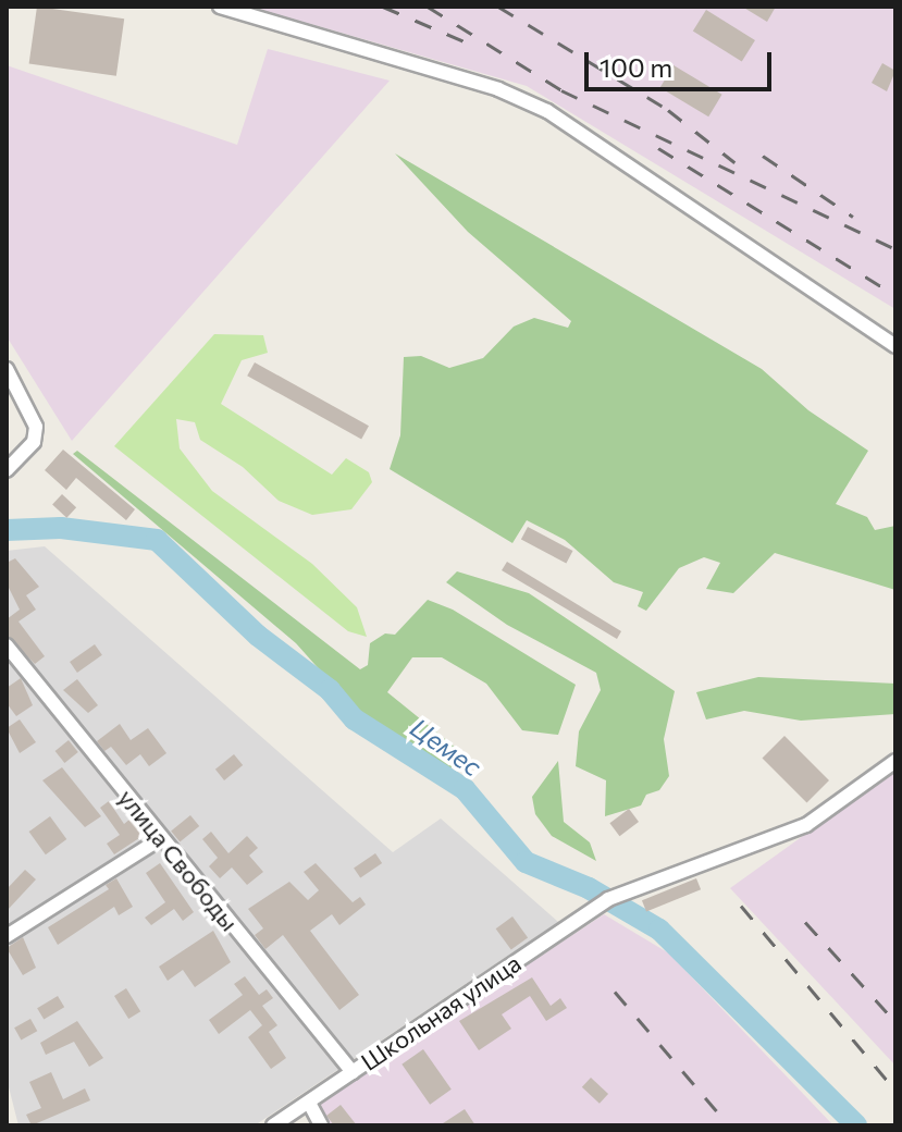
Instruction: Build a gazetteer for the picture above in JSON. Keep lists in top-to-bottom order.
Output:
{
  "streets": {
    "street": ["улица Свободы", "Школьная улица"]
  },
  "crossings": [
    ["улица Свободы", "Школьная улица"]
  ],
  "water": ["Цемес"],
  "scale_bar": "100 m"
}
